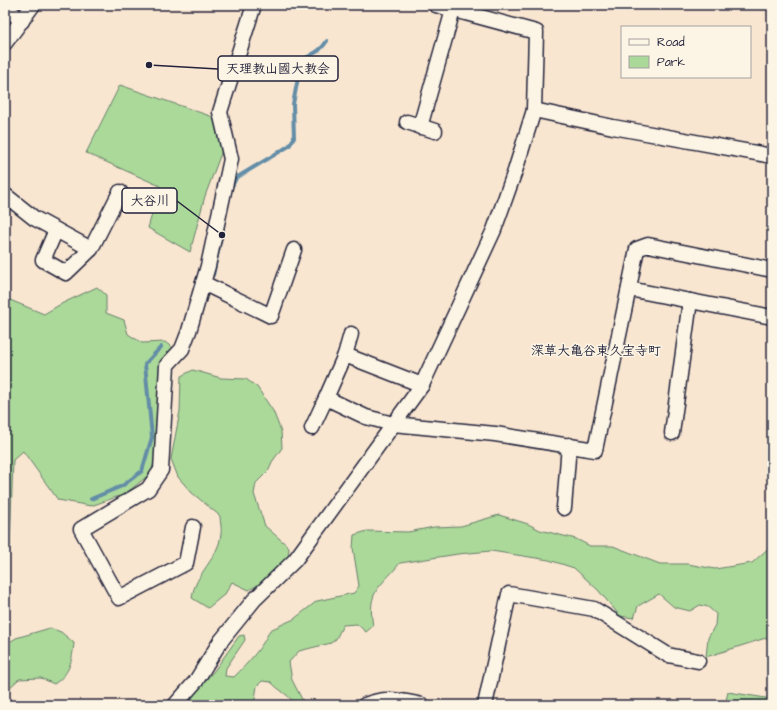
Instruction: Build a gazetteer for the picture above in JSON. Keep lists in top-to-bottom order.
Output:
{
  "districts": ["深草大亀谷東久宝寺町"],
  "places": ["天理教山國大教会", "大谷川"],
  "legend": ["Road", "Park"]
}
